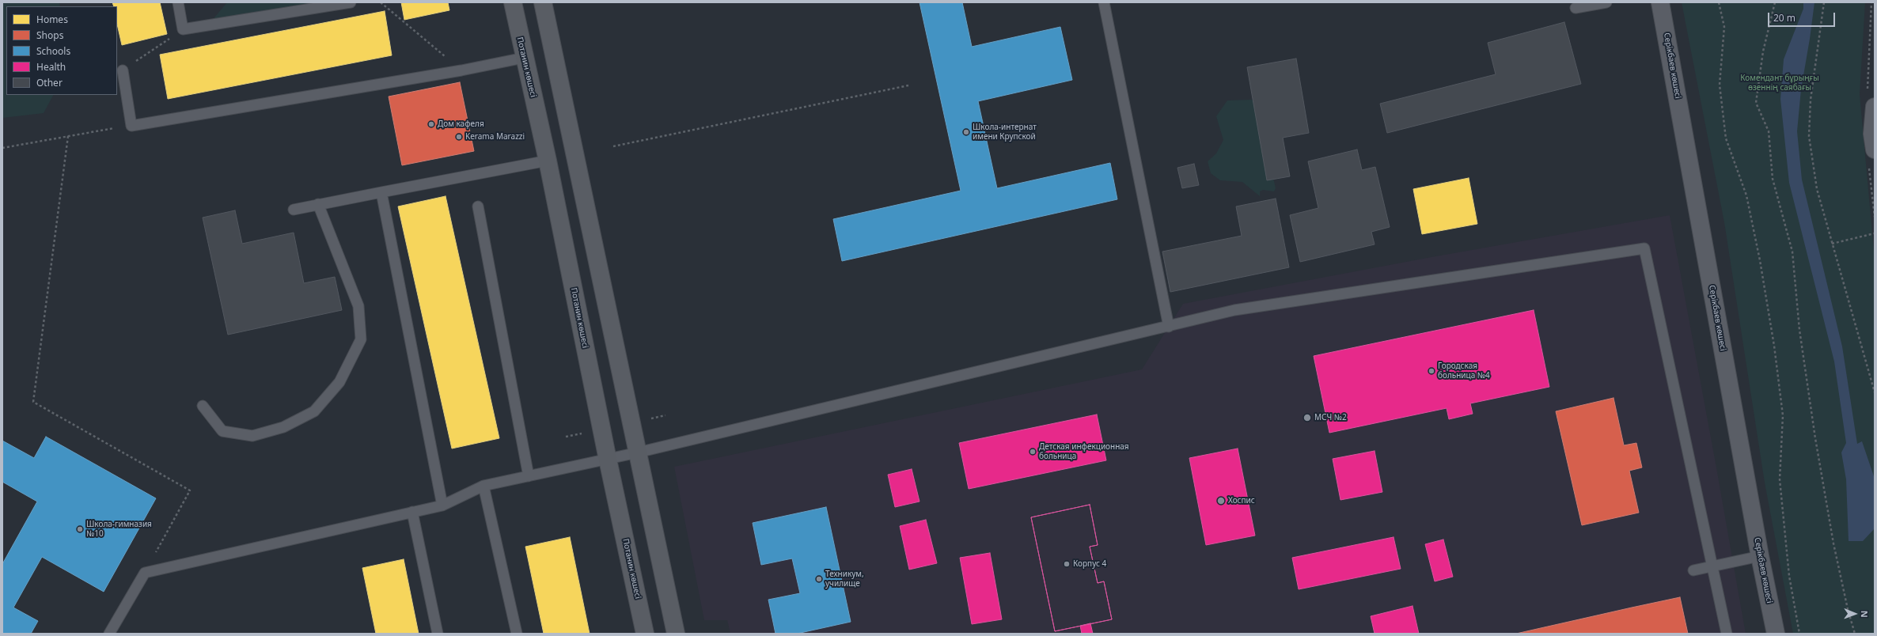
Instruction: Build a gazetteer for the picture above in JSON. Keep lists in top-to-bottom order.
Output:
{
  "streets": {
    "main road": ["Потанин көшесі"],
    "street": ["Серікбаев көшесі"]
  },
  "parks": ["Комендант бұрыңғы өзеннің саябағы"],
  "places": [
    "Дом кафеля",
    "Школа-интернат имени Крупской",
    "Kerama Marazzi",
    "Городская больница №4",
    "МСЧ №2",
    "Детская инфекционная больница",
    "Хоспис",
    "Школа-гимназия №10",
    "Корпус 4",
    "Техникум, училище"
  ],
  "legend": [
    "Homes",
    "Shops",
    "Schools",
    "Health",
    "Other"
  ],
  "scale_bar": "20 m",
  "north": "right"
}
